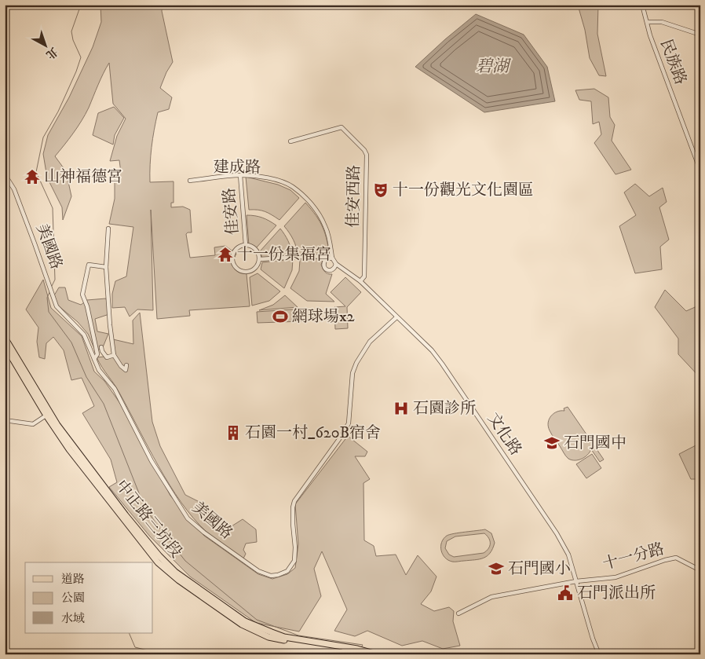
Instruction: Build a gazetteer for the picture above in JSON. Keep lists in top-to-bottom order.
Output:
{
  "streets": {
    "main road": ["中正路三坑段"],
    "street": [
      "民族路",
      "建成路",
      "佳安西路",
      "佳安路",
      "美國路",
      "文化路",
      "十一分路"
    ]
  },
  "crossings": [
    ["建成路", "佳安路"],
    ["建成路", "文化路"],
    ["佳安西路", "文化路"],
    ["美國路", "文化路"],
    ["文化路", "十一分路"]
  ],
  "water": ["碧湖"],
  "places": {
    "temple": ["山神福德宮", "十一份集福宮"],
    "theatre": ["十一份觀光文化園區"],
    "sports": ["網球場x2"],
    "hospital": ["石園診所"],
    "building": ["石園一村_620B宿舍"],
    "school or university": ["石門國中", "石門國小"],
    "public building": ["石門派出所"]
  },
  "legend": ["道路", "公園", "水域"],
  "north": "bottom right"
}
